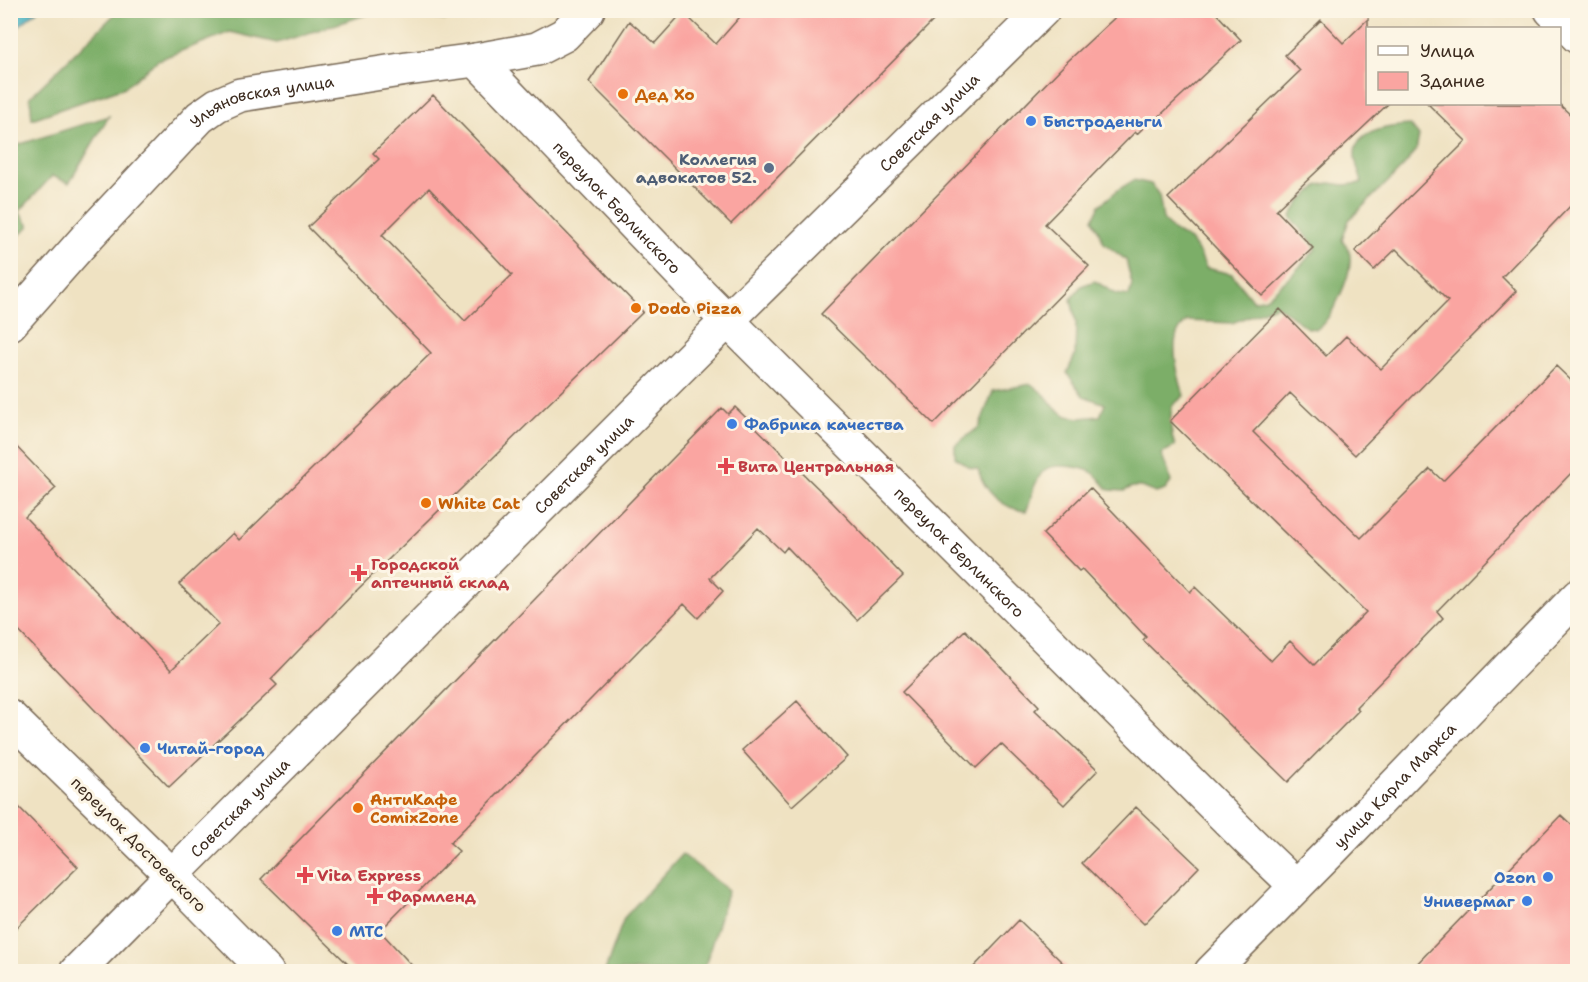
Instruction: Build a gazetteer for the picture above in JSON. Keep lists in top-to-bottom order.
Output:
{
  "streets": {
    "main road": [
      "Ульяновская улица",
      "Советская улица",
      "переулок Берлинского",
      "улица Карла Маркса",
      "переулок Достоевского"
    ]
  },
  "crossings": [
    ["Ульяновская улица", "переулок Берлинского"],
    ["Советская улица", "переулок Берлинского"],
    ["Советская улица", "переулок Достоевского"],
    ["переулок Берлинского", "улица Карла Маркса"]
  ],
  "places": {
    "other": [
      "Дед Хо",
      "Быстроденьги",
      "Коллегия адвокатов 52.",
      "Dodo Pizza",
      "Фабрика качества",
      "White Cat",
      "Читай-город",
      "АнтиКафе ComixZone",
      "Ozon",
      "Универмаг",
      "МТС"
    ],
    "health": [
      "Вита Центральная",
      "Городской аптечный склад",
      "Vita Express",
      "Фармленд"
    ]
  },
  "legend": ["Улица", "Здание"]
}
